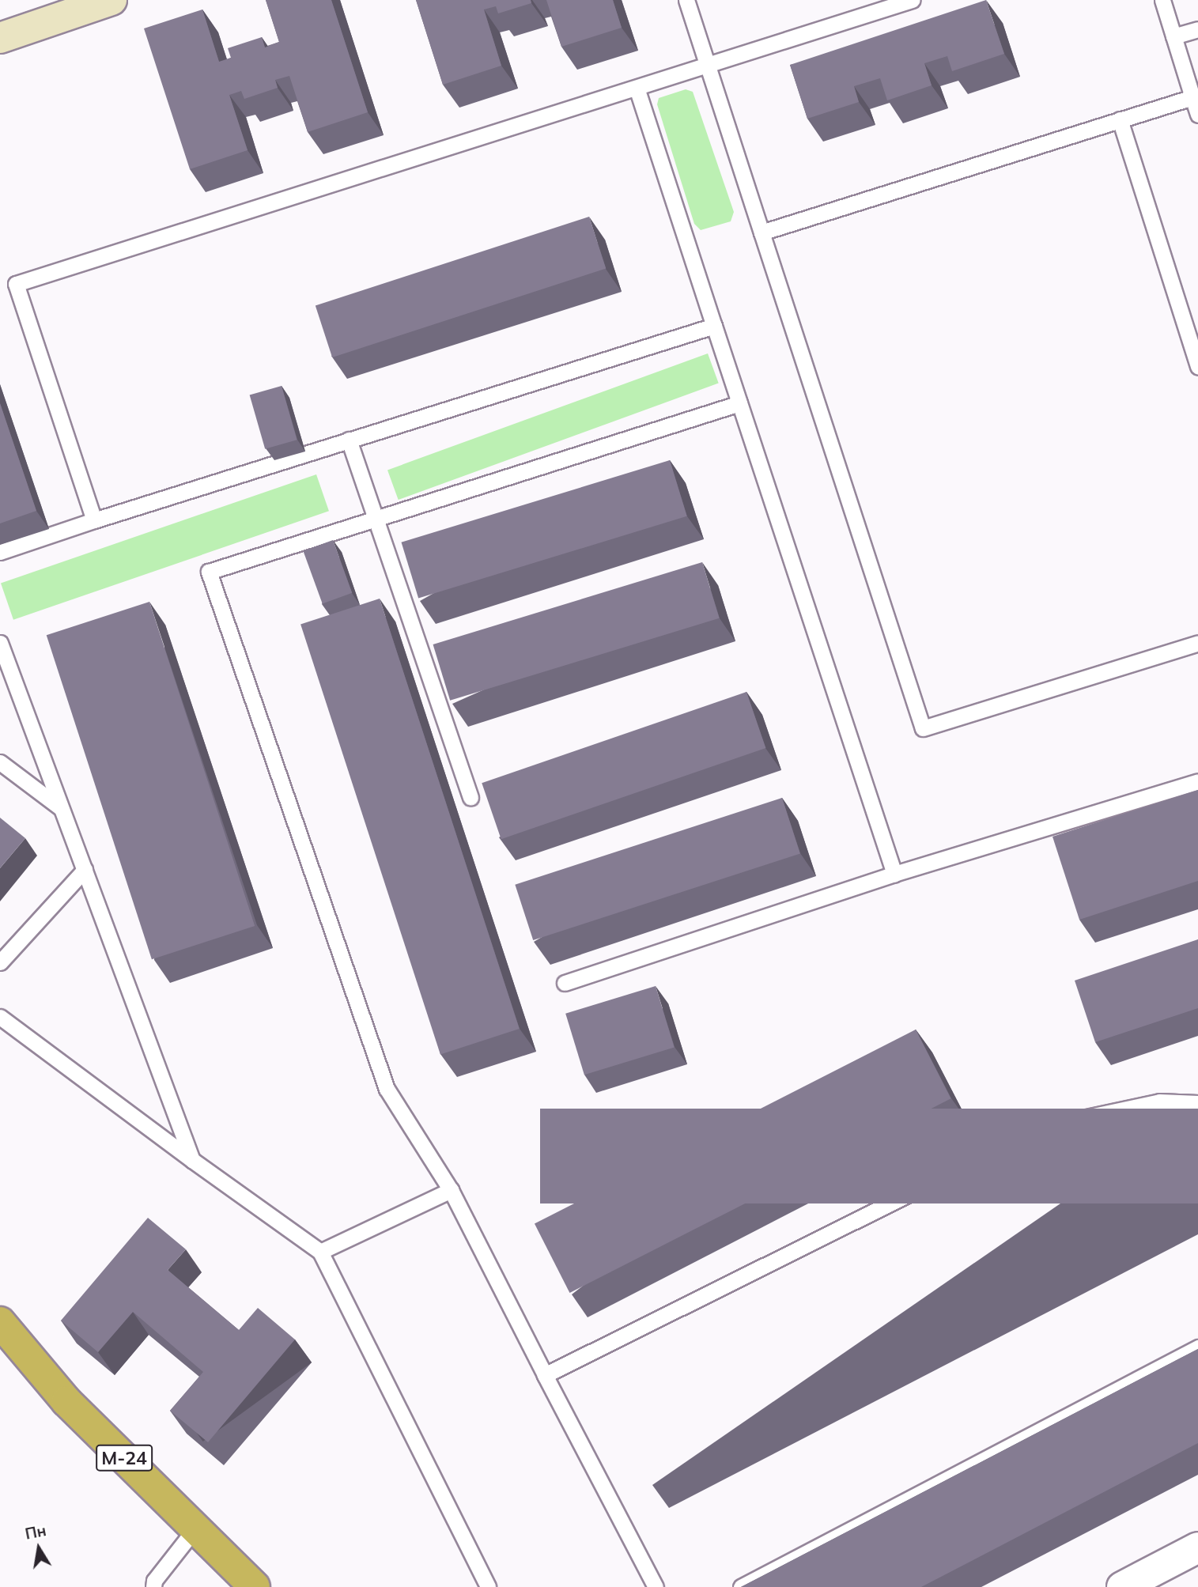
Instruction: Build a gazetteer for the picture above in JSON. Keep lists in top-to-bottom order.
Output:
{
  "streets": {
    "highway": ["М-24"]
  },
  "north": "top"
}
